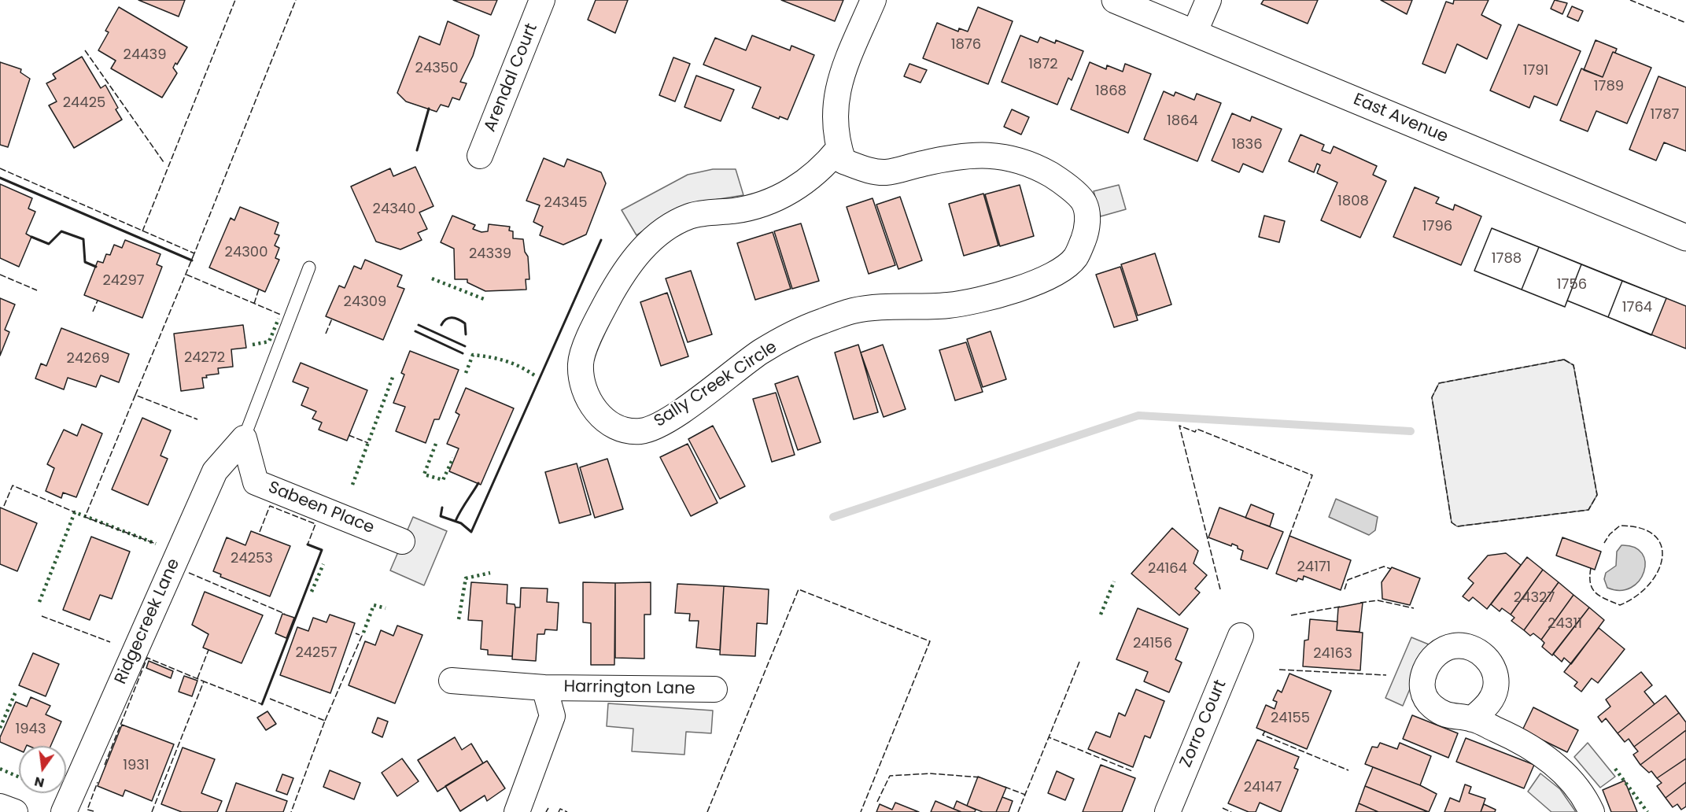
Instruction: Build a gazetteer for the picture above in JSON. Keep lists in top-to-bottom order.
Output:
{
  "streets": {
    "street": [
      "Arendal Court",
      "East Avenue",
      "Sally Creek Circle",
      "Sabeen Place",
      "Ridgecreek Lane",
      "Harrington Lane",
      "Zorro Court"
    ]
  },
  "crossings": [
    ["Sabeen Place", "Ridgecreek Lane"]
  ],
  "house_numbers": [
    "1876",
    "24439",
    "1872",
    "24350",
    "1791",
    "1789",
    "1868",
    "24425",
    "1787",
    "1864",
    "1836",
    "1808",
    "24345",
    "24340",
    "1796",
    "24300",
    "24339",
    "1788",
    "24297",
    "1756",
    "24309",
    "1764",
    "24272",
    "24269",
    "24253",
    "24171",
    "24164",
    "24327",
    "24311",
    "24156",
    "24257",
    "24163",
    "24155",
    "1943",
    "1931",
    "24147"
  ],
  "north": "bottom"
}
